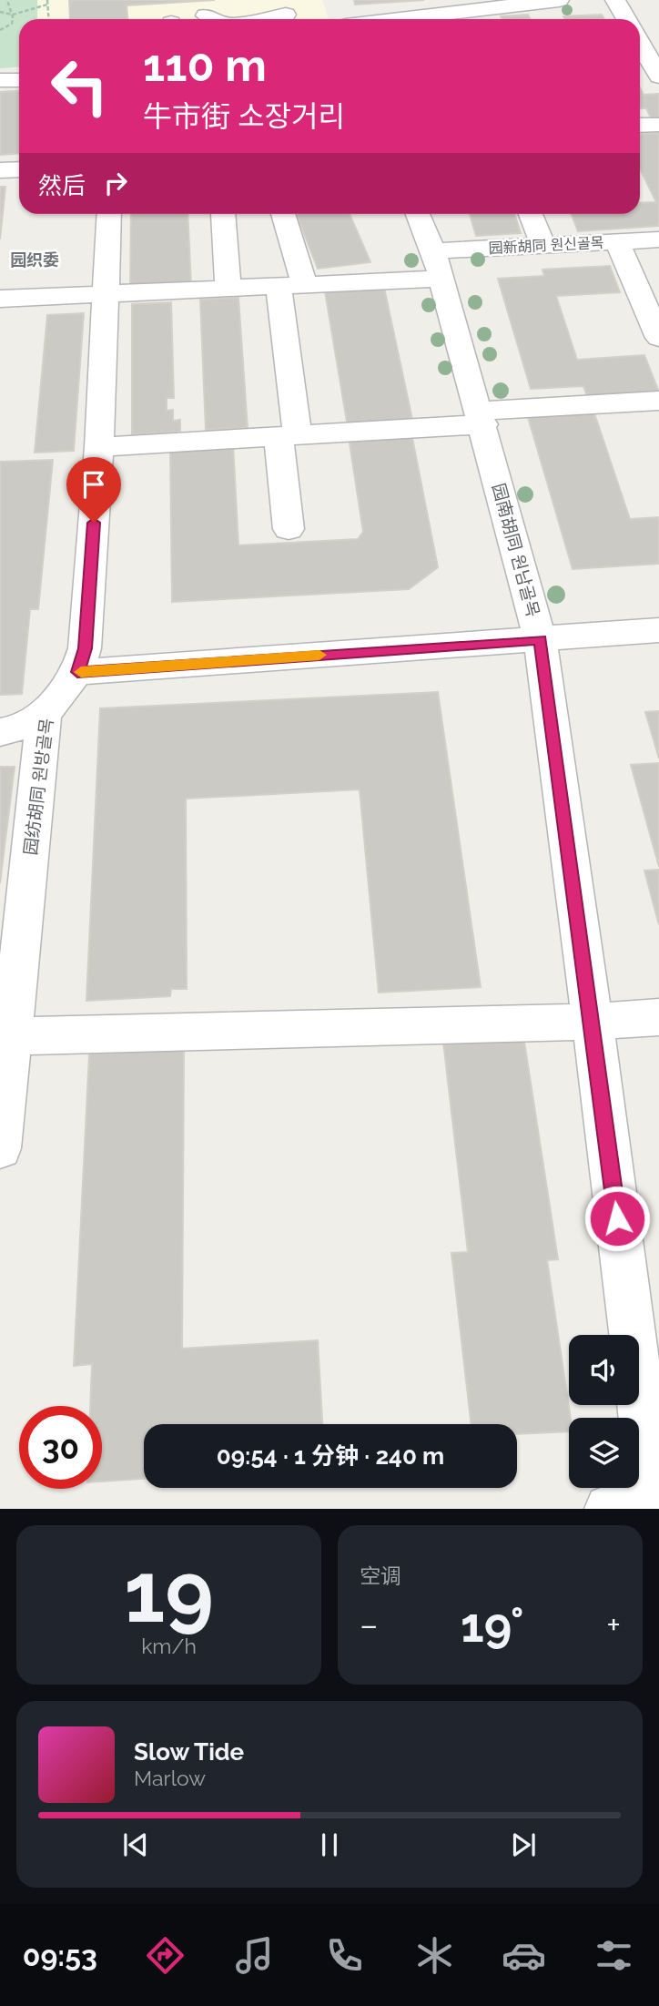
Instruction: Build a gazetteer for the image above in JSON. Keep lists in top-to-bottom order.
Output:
{
  "streets": {
    "street": ["园新胡同 원신골목", "园南胡同 원남골목", "园纺胡同 원방골목"]
  },
  "crossings": [
    ["园新胡同 원신골목", "园南胡同 원남골목"],
    ["园新胡同 원신골목", "园纺胡同 원방골목"]
  ],
  "districts": ["园织委"],
  "page": {
    "turn": ["110 m", "牛市街 소장거리"],
    "then": "然后",
    "limit": "30",
    "trip": "09:54 · 1 分钟 · 240 m",
    "tile": [
      ["19", "km/h"],
      "空调"
    ],
    "heat": ["−", "19°", "+"],
    "song": ["Slow Tide", "Marlow"],
    "tabs": "09:53"
  }
}
